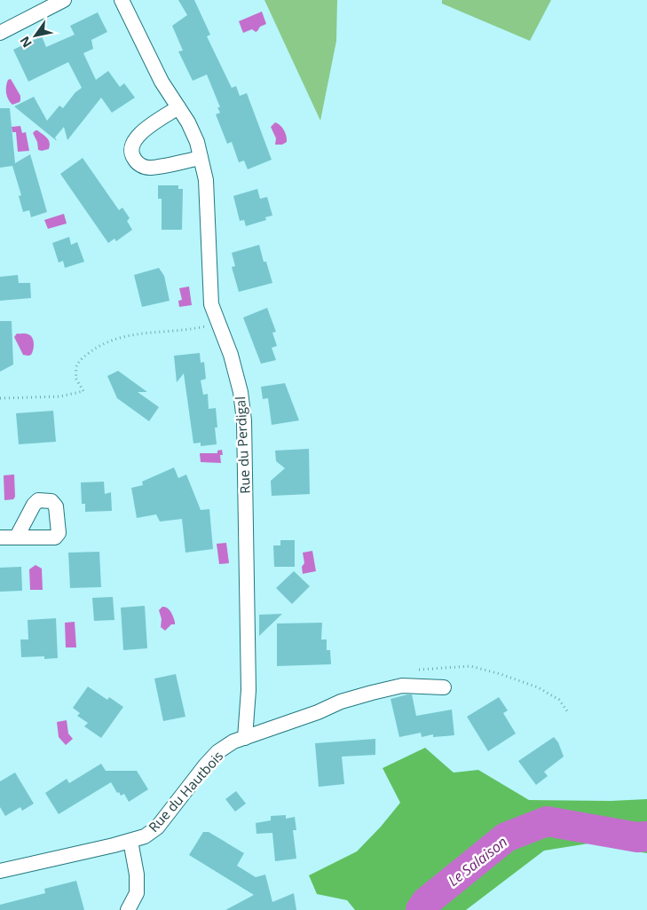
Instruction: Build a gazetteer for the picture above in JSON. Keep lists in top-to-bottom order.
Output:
{
  "streets": {
    "street": ["Rue du Perdigal", "Rue du Hautbois"]
  },
  "crossings": [
    ["Rue du Perdigal", "Rue du Hautbois"]
  ],
  "water": ["Le Salaison"],
  "north": "bottom left"
}
